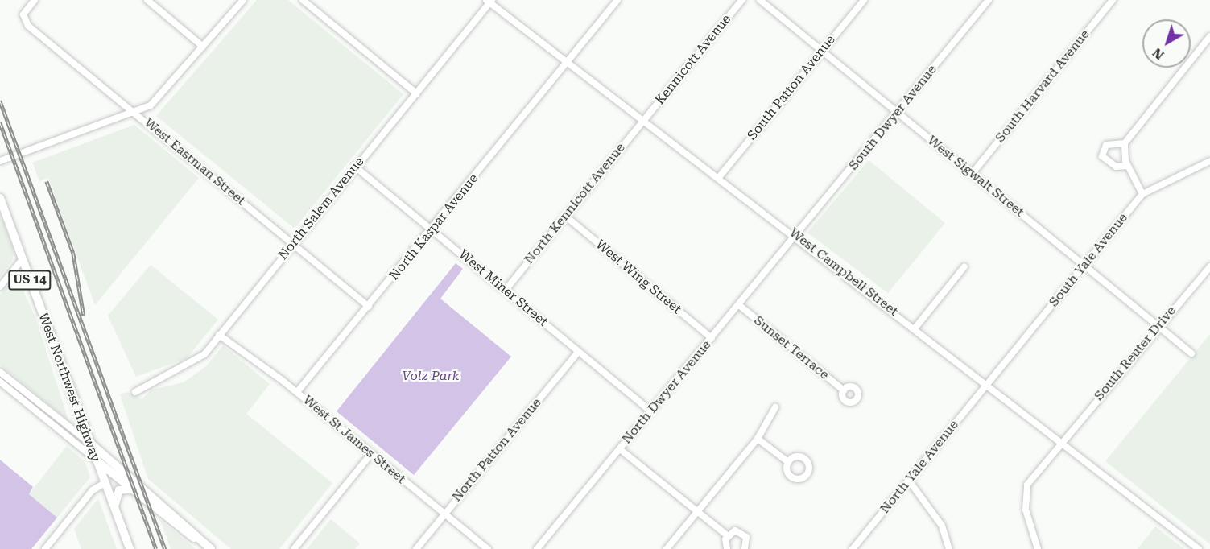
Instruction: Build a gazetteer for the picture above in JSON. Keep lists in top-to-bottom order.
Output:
{
  "streets": {
    "main road": ["US 14", "West Northwest Highway"],
    "street": [
      "Kennicott Avenue",
      "South Harvard Avenue",
      "South Patton Avenue",
      "South Dwyer Avenue",
      "West Eastman Street",
      "West Sigwalt Street",
      "North Kennicott Avenue",
      "North Salem Avenue",
      "North Kaspar Avenue",
      "South Yale Avenue",
      "West Campbell Street",
      "West Wing Street",
      "West Miner Street",
      "Sunset Terrace",
      "South Reuter Drive",
      "North Dwyer Avenue",
      "West St James Street",
      "North Patton Avenue",
      "North Yale Avenue"
    ]
  },
  "crossings": [
    ["Kennicott Avenue", "North Kennicott Avenue"],
    ["Kennicott Avenue", "West Campbell Street"],
    ["South Harvard Avenue", "West Sigwalt Street"],
    ["South Patton Avenue", "West Sigwalt Street"],
    ["South Patton Avenue", "West Campbell Street"],
    ["South Dwyer Avenue", "West Sigwalt Street"],
    ["South Dwyer Avenue", "West Campbell Street"],
    ["South Dwyer Avenue", "North Dwyer Avenue"],
    ["West Eastman Street", "North Salem Avenue"],
    ["West Eastman Street", "North Kaspar Avenue"],
    ["West Sigwalt Street", "South Yale Avenue"],
    ["West Sigwalt Street", "South Reuter Drive"],
    ["North Kennicott Avenue", "West Campbell Street"],
    ["North Kennicott Avenue", "West Wing Street"],
    ["North Kennicott Avenue", "West Miner Street"],
    ["North Salem Avenue", "West Campbell Street"],
    ["North Salem Avenue", "West Miner Street"],
    ["North Salem Avenue", "West St James Street"],
    ["North Kaspar Avenue", "West Campbell Street"],
    ["North Kaspar Avenue", "West Miner Street"],
    ["North Kaspar Avenue", "West St James Street"],
    ["South Yale Avenue", "West Campbell Street"],
    ["South Yale Avenue", "North Yale Avenue"],
    ["West Campbell Street", "South Reuter Drive"],
    ["West Campbell Street", "North Dwyer Avenue"],
    ["West Campbell Street", "North Yale Avenue"],
    ["West Wing Street", "North Dwyer Avenue"],
    ["West Miner Street", "North Dwyer Avenue"],
    ["West Miner Street", "North Patton Avenue"],
    ["Sunset Terrace", "North Dwyer Avenue"],
    ["West St James Street", "North Patton Avenue"]
  ],
  "parks": ["Volz Park"],
  "north": "bottom left"
}
